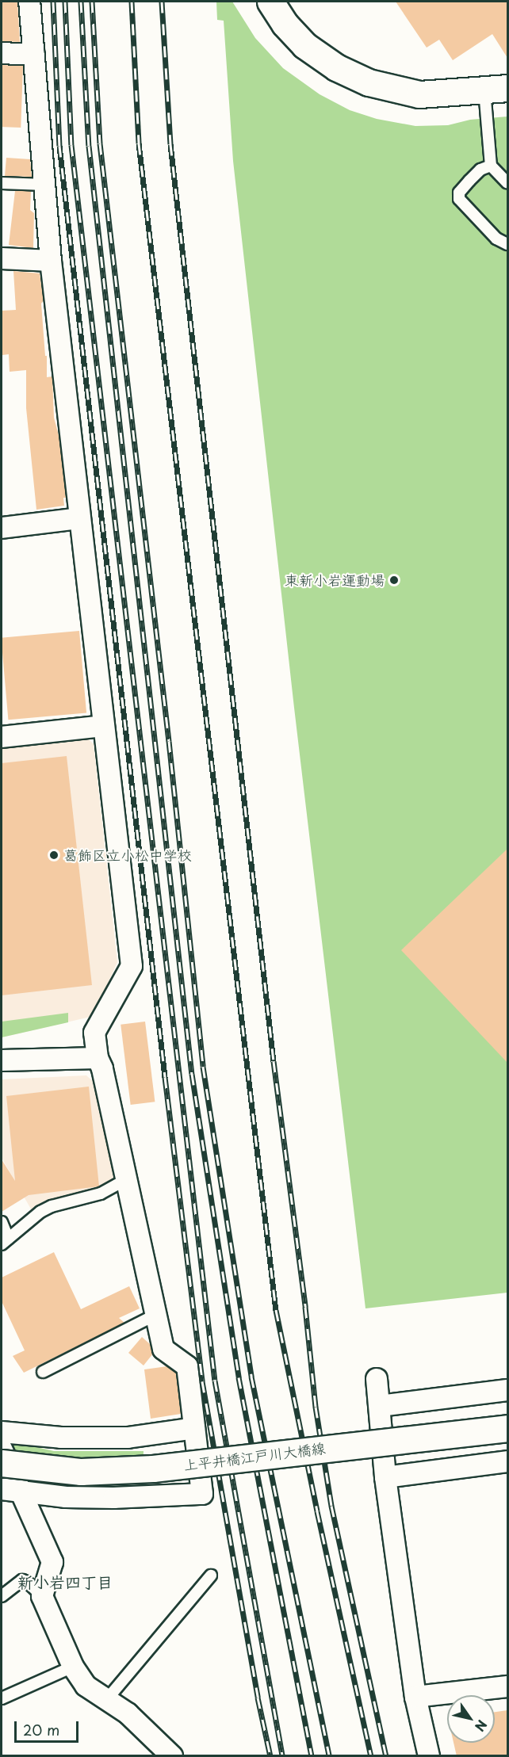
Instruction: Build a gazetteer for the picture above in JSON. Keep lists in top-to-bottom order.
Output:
{
  "streets": {
    "street": ["上平井橋江戸川大橋線"]
  },
  "districts": ["新小岩四丁目"],
  "places": ["東新小岩運動場", "葛飾区立小松中学校"],
  "scale_bar": "20 m",
  "north": "bottom right"
}
